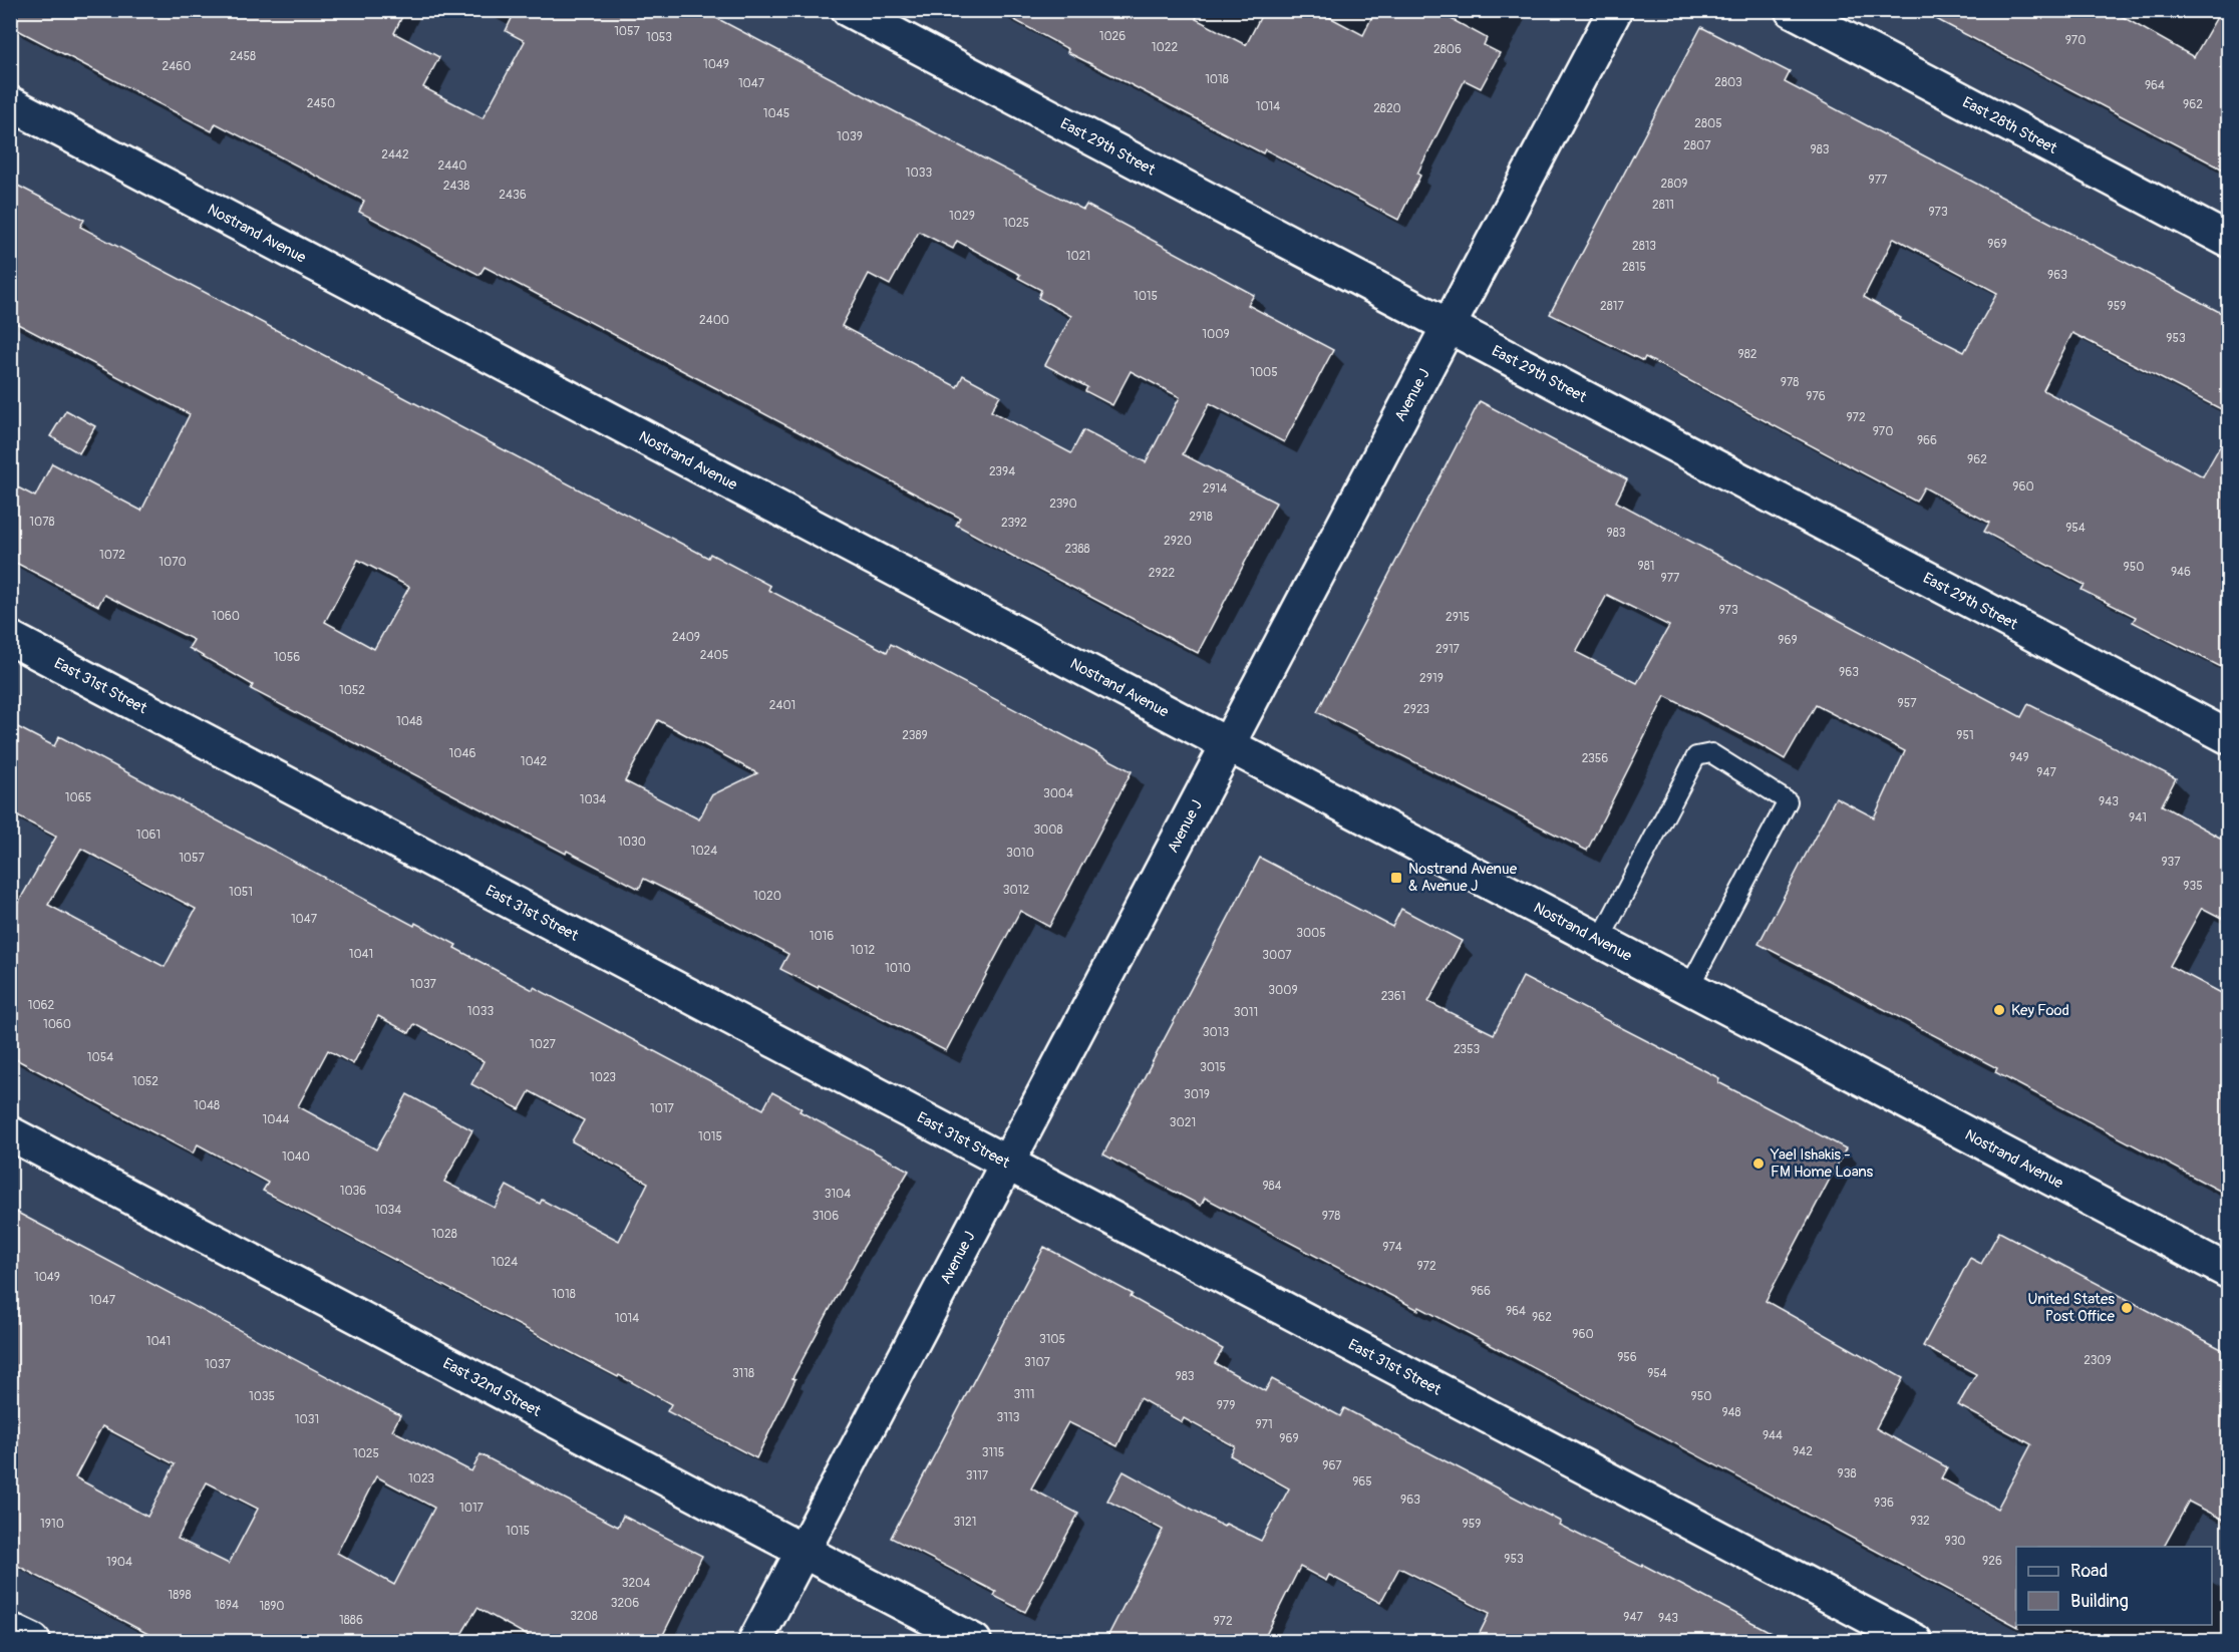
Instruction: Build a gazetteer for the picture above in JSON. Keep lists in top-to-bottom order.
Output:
{
  "streets": {
    "street": [
      "East 28th Street",
      "East 29th Street",
      "Nostrand Avenue",
      "Avenue J",
      "East 31st Street",
      "East 32nd Street"
    ]
  },
  "crossings": [
    ["East 29th Street", "Avenue J"],
    ["Nostrand Avenue", "Avenue J"],
    ["Avenue J", "East 31st Street"],
    ["Avenue J", "East 32nd Street"]
  ],
  "places": {
    "transit": ["Nostrand Avenue & Avenue J"],
    "other": ["Key Food", "Yael Ishakis - FM Home Loans", "United States Post Office"]
  },
  "house_numbers": [
    "1057",
    "1026",
    "1053",
    "970",
    "1022",
    "2806",
    "2458",
    "1049",
    "2460",
    "1018",
    "2803",
    "1047",
    "964",
    "2450",
    "962",
    "1014",
    "2820",
    "1045",
    "2805",
    "1039",
    "2807",
    "983",
    "2442",
    "2440",
    "1033",
    "977",
    "2809",
    "2438",
    "2436",
    "2811",
    "973",
    "1029",
    "1025",
    "969",
    "2813",
    "1021",
    "2815",
    "963",
    "1015",
    "2817",
    "959",
    "2400",
    "1009",
    "953",
    "982",
    "1005",
    "978",
    "976",
    "972",
    "970",
    "966",
    "962",
    "2394",
    "960",
    "2914",
    "2390",
    "2918",
    "1078",
    "2392",
    "954",
    "983",
    "2920",
    "2388",
    "1072",
    "1070",
    "981",
    "950",
    "946",
    "2922",
    "977",
    "973",
    "1060",
    "2915",
    "2409",
    "969",
    "2917",
    "2405",
    "1056",
    "963",
    "2919",
    "1052",
    "957",
    "2401",
    "2923",
    "1048",
    "2389",
    "951",
    "1046",
    "949",
    "2356",
    "1042",
    "947",
    "3004",
    "1065",
    "1034",
    "943",
    "941",
    "3008",
    "1061",
    "1030",
    "1024",
    "3010",
    "1057",
    "937",
    "935",
    "3012",
    "1051",
    "1020",
    "1047",
    "3005",
    "1016",
    "1012",
    "1041",
    "3007",
    "1010",
    "1037",
    "3009",
    "2361",
    "1062",
    "1033",
    "3011",
    "1060",
    "3013",
    "1027",
    "2353",
    "1054",
    "3015",
    "1023",
    "1052",
    "3019",
    "1048",
    "1017",
    "1044",
    "3021",
    "1015",
    "1040",
    "984",
    "1036",
    "3104",
    "1034",
    "3106",
    "978",
    "1028",
    "974",
    "1024",
    "972",
    "1049",
    "966",
    "1018",
    "1047",
    "964",
    "962",
    "1014",
    "960",
    "3105",
    "1041",
    "956",
    "2309",
    "3107",
    "1037",
    "3118",
    "954",
    "983",
    "3111",
    "1035",
    "950",
    "979",
    "948",
    "3113",
    "1031",
    "971",
    "944",
    "969",
    "942",
    "3115",
    "1025",
    "967",
    "938",
    "3117",
    "1023",
    "965",
    "963",
    "936",
    "1017",
    "932",
    "3121",
    "1910",
    "959",
    "1015",
    "930",
    "953",
    "926",
    "1904",
    "3204",
    "1898",
    "3206",
    "1894",
    "1890",
    "3208",
    "947",
    "943",
    "1886",
    "972"
  ],
  "legend": ["Road", "Building"]
}
